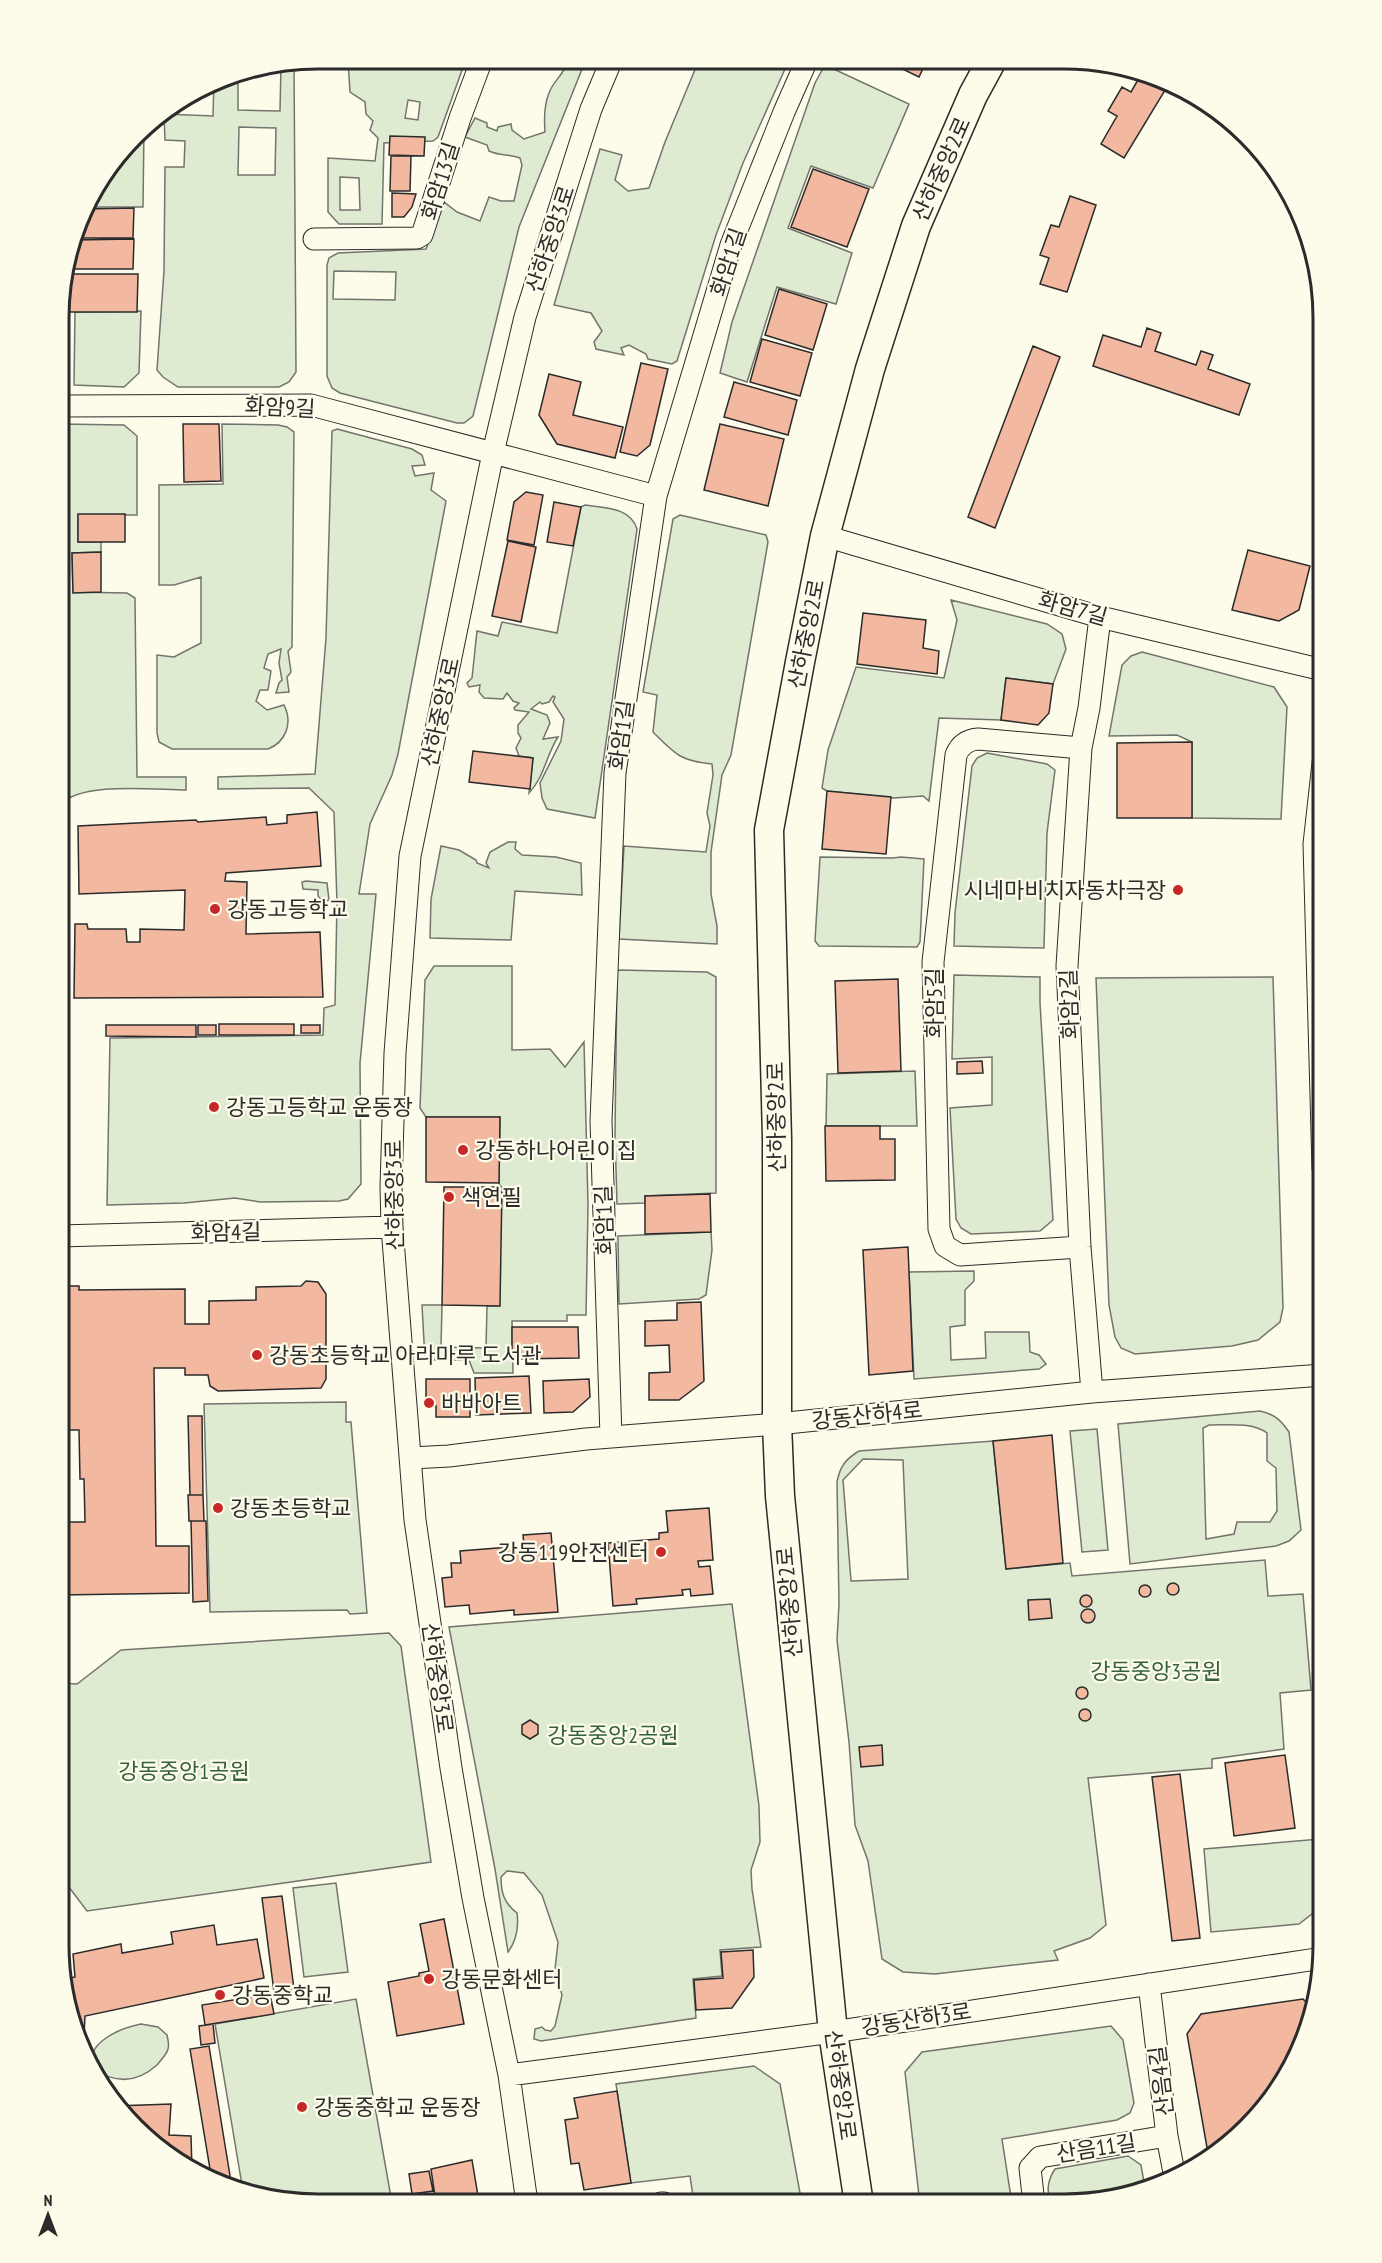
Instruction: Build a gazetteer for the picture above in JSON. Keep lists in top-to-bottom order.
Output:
{
  "streets": {
    "main road": ["산하중앙2로"],
    "street": [
      "화암13길",
      "산하중앙3로",
      "화암1길",
      "화암9길",
      "화암7길",
      "화암5길",
      "화암2길",
      "화암4길",
      "강동산하4로",
      "강동산하3로",
      "산음4길",
      "산음11길"
    ]
  },
  "crossings": [
    ["산하중앙2로", "화암7길"],
    ["산하중앙2로", "강동산하4로"],
    ["산하중앙2로", "강동산하3로"],
    ["산하중앙3로", "화암9길"],
    ["산하중앙3로", "화암4길"],
    ["산하중앙3로", "강동산하4로"],
    ["산하중앙3로", "강동산하3로"],
    ["화암1길", "화암9길"],
    ["화암1길", "강동산하4로"],
    ["화암7길", "화암2길"],
    ["화암5길", "화암2길"],
    ["화암2길", "강동산하4로"],
    ["강동산하3로", "산음4길"],
    ["산음4길", "산음11길"]
  ],
  "parks": ["강동중앙3공원", "강동중앙2공원", "강동중앙1공원"],
  "places": [
    "시네마비치자동차극장",
    "강동고등학교",
    "강동고등학교 운동장",
    "강동하나어린이집",
    "색연필",
    "강동초등학교 아라마루 도서관",
    "바바아트",
    "강동초등학교",
    "강동119안전센터",
    "강동문화센터",
    "강동중학교",
    "강동중학교 운동장"
  ],
  "north": "top"
}
